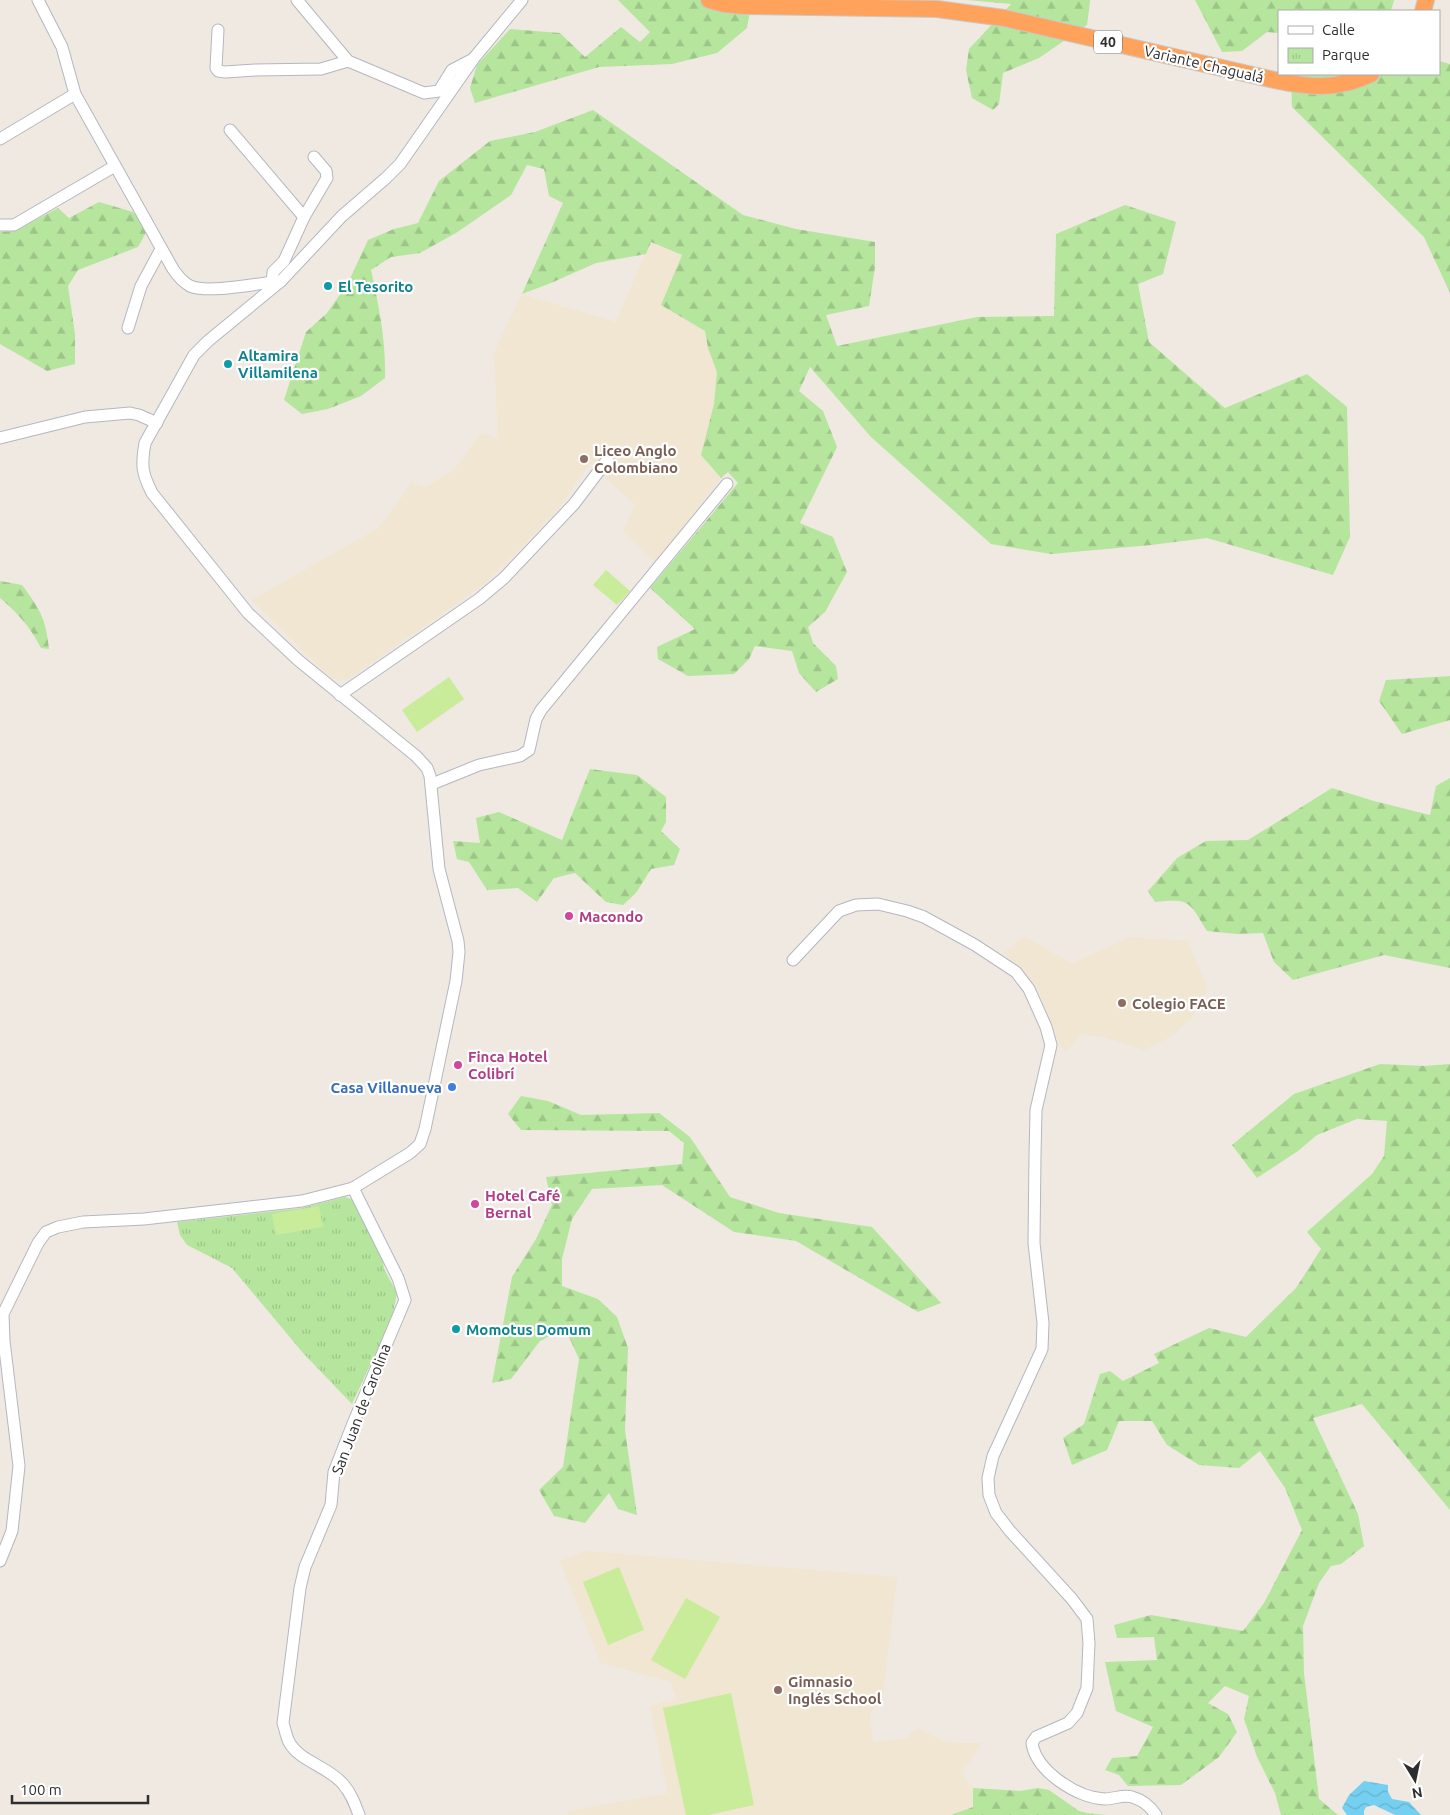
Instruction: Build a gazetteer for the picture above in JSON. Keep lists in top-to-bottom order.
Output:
{
  "streets": {
    "highway": ["40", "Variante Chagualá"],
    "street": ["San Juan de Carolina"]
  },
  "places": [
    "El Tesorito",
    "Altamira Villamilena",
    "Liceo Anglo Colombiano",
    "Macondo",
    "Colegio FACE",
    "Finca Hotel Colibrí",
    "Casa Villanueva",
    "Hotel Café Bernal",
    "Momotus Domum",
    "Gimnasio Inglés School"
  ],
  "legend": ["Calle", "Parque"],
  "scale_bar": "100 m",
  "north": "bottom"
}
